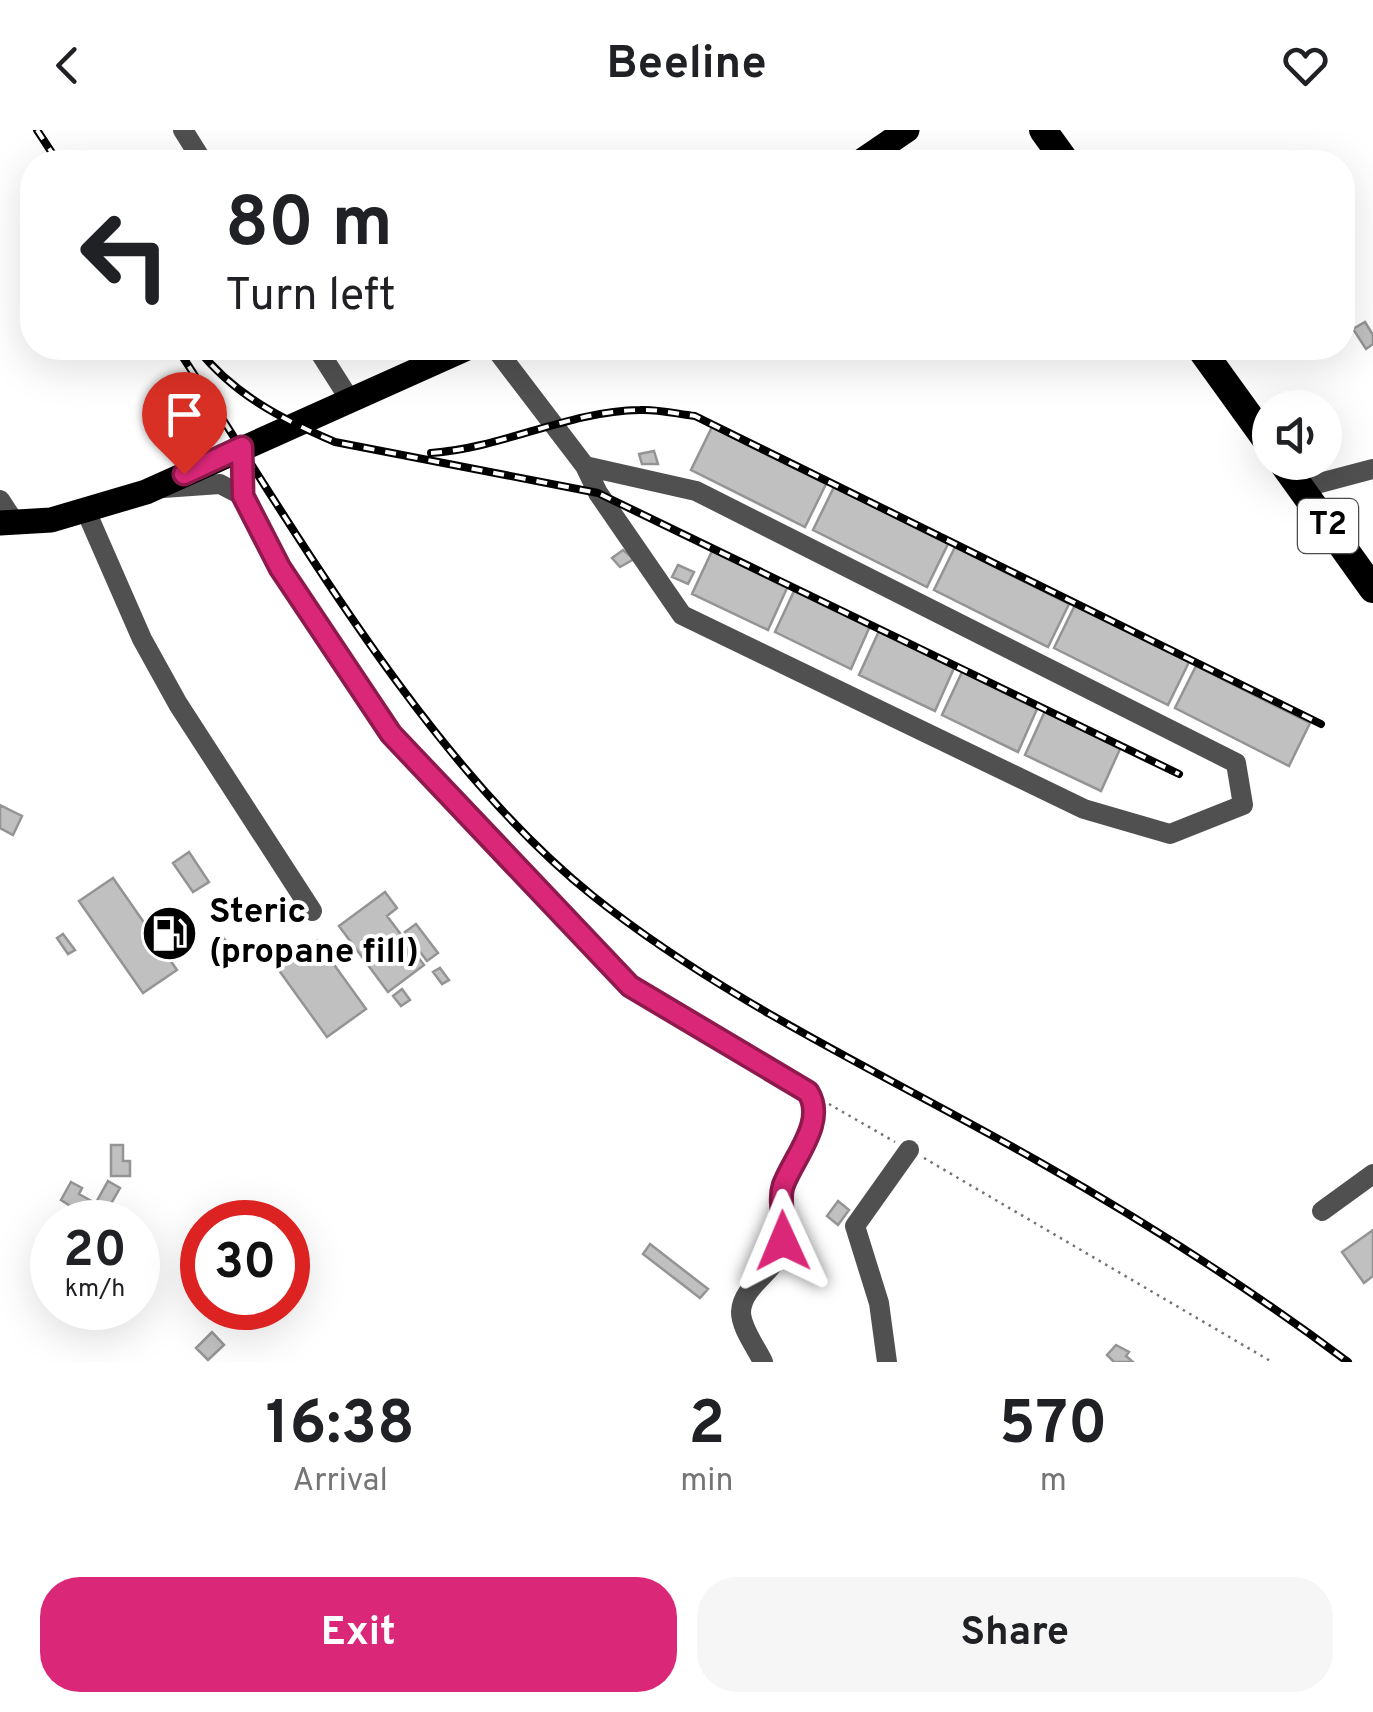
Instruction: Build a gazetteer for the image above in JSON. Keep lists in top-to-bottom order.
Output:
{
  "streets": {
    "highway": ["T2"]
  },
  "places": {
    "fuel station": ["Steric (propane fill)"]
  },
  "page": {
    "header": "Beeline",
    "turn": ["80 m", "Turn left"],
    "speed": "20 km/h",
    "limit": "30",
    "eta": [
      "16:38",
      "Arrival",
      "2",
      "min",
      "570",
      "m"
    ],
    "buttons": ["Exit", "Share"]
  }
}
